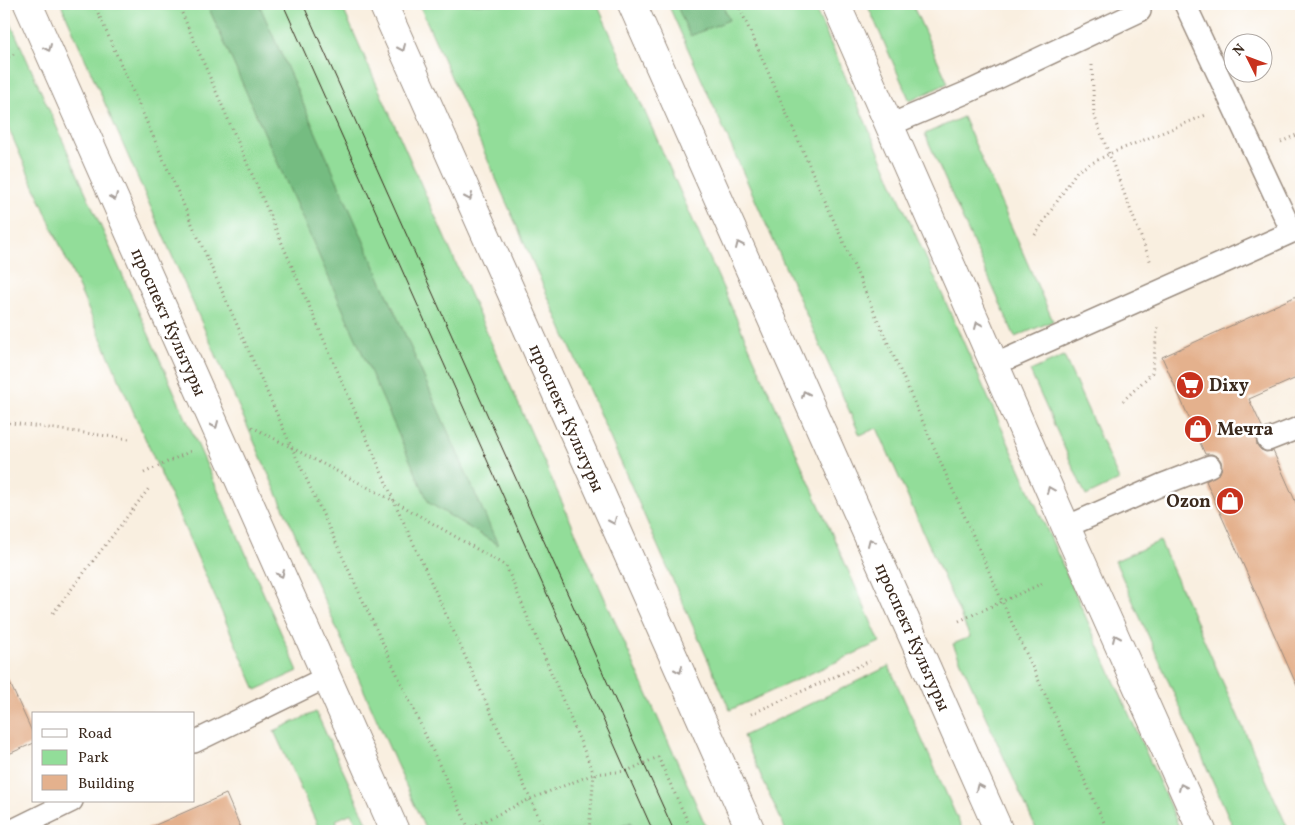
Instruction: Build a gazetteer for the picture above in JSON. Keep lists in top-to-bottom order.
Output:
{
  "streets": {
    "street": ["проспект Культуры"]
  },
  "places": {
    "supermarket": ["Dixy"],
    "shop": ["Мечта", "Ozon"]
  },
  "legend": ["Road", "Park", "Building"],
  "north": "top left"
}
